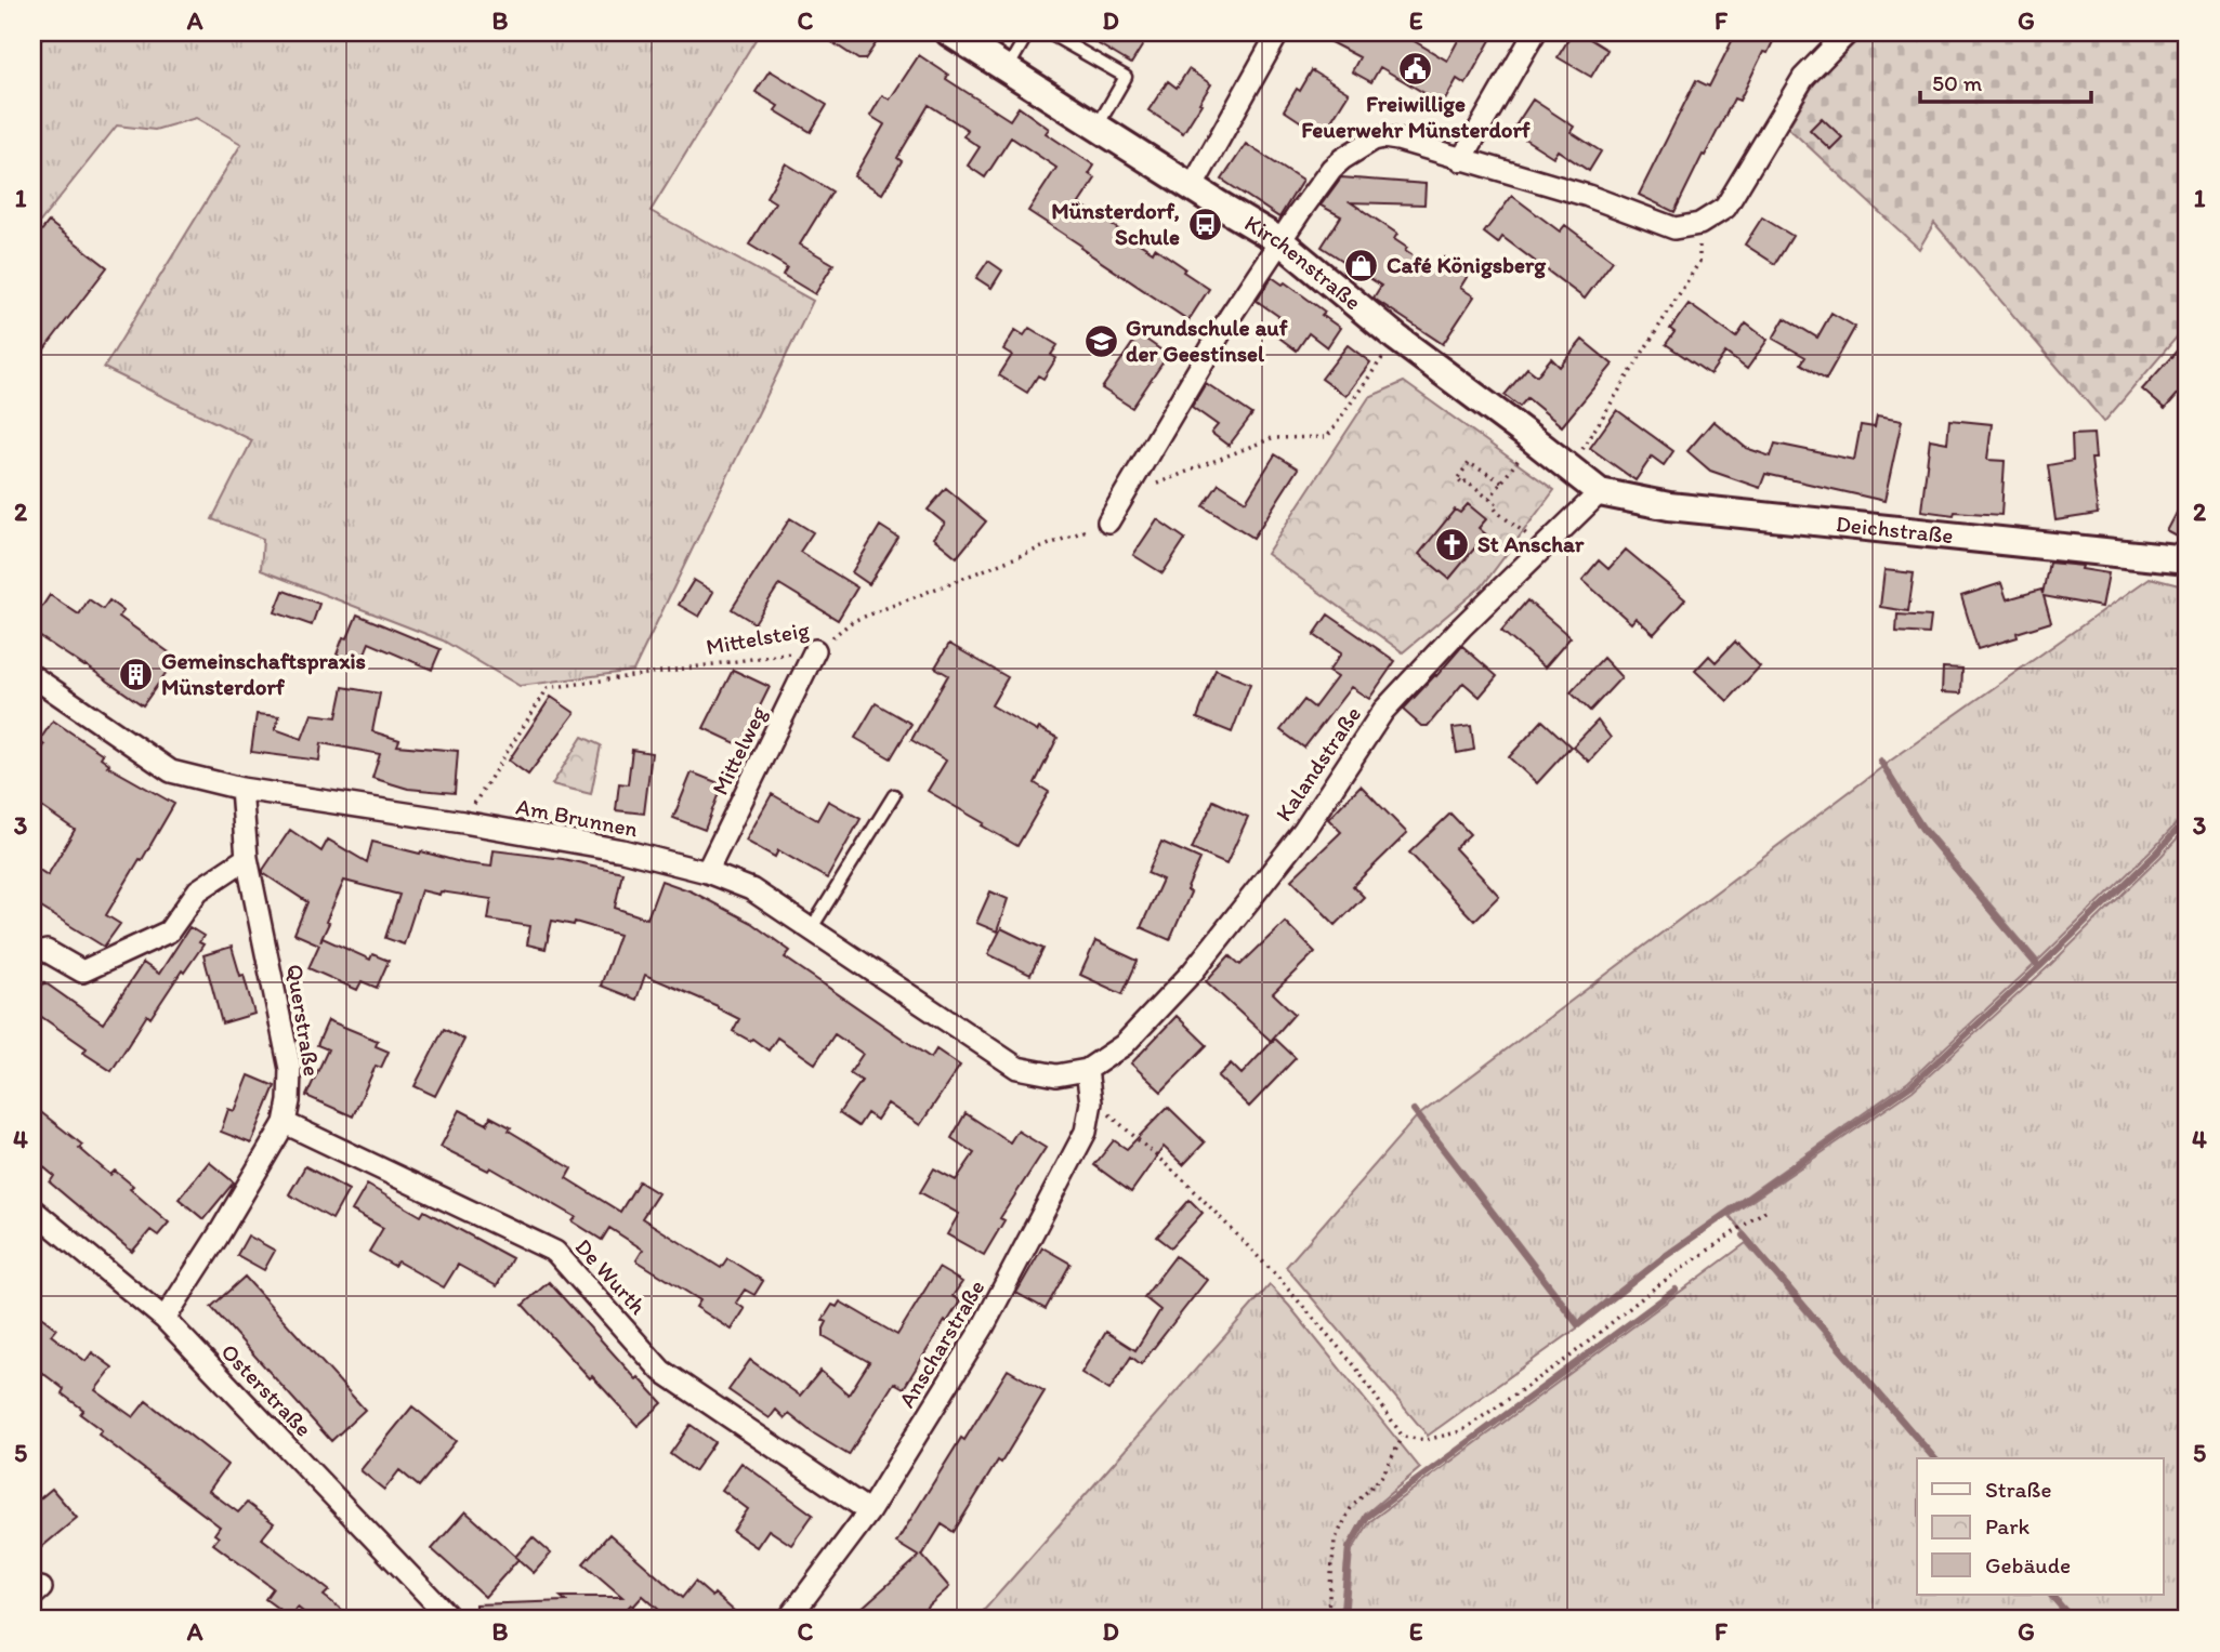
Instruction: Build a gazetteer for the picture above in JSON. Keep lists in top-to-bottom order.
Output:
{
  "streets": {
    "street": [
      "Kirchenstraße",
      "Deichstraße",
      "Mittelweg",
      "Kalandstraße",
      "Am Brunnen",
      "Querstraße",
      "De Wurth",
      "Anscharstraße",
      "Osterstraße"
    ],
    "path": ["Mittelsteig"]
  },
  "crossings": [
    ["Kirchenstraße", "Deichstraße"],
    ["Kirchenstraße", "Kalandstraße"],
    ["Deichstraße", "Kalandstraße"],
    ["Mittelsteig", "Mittelweg"],
    ["Mittelsteig", "Am Brunnen"],
    ["Mittelweg", "Am Brunnen"],
    ["Kalandstraße", "Am Brunnen"],
    ["Kalandstraße", "Anscharstraße"],
    ["Am Brunnen", "Querstraße"],
    ["Am Brunnen", "Anscharstraße"],
    ["Querstraße", "De Wurth"],
    ["Querstraße", "Osterstraße"],
    ["De Wurth", "Anscharstraße"]
  ],
  "places": {
    "public building": ["Freiwillige Feuerwehr Münsterdorf"],
    "bus stop": ["Münsterdorf, Schule"],
    "shop": ["Café Königsberg"],
    "school or university": ["Grundschule auf der Geestinsel"],
    "church": ["St Anschar"],
    "building": ["Gemeinschaftspraxis Münsterdorf"]
  },
  "legend": ["Straße", "Park", "Gebäude"],
  "scale_bar": "50 m",
  "grid": {
    "columns": [
      "A",
      "B",
      "C",
      "D",
      "E",
      "F",
      "G"
    ],
    "rows": [
      "1",
      "2",
      "3",
      "4",
      "5"
    ]
  }
}
